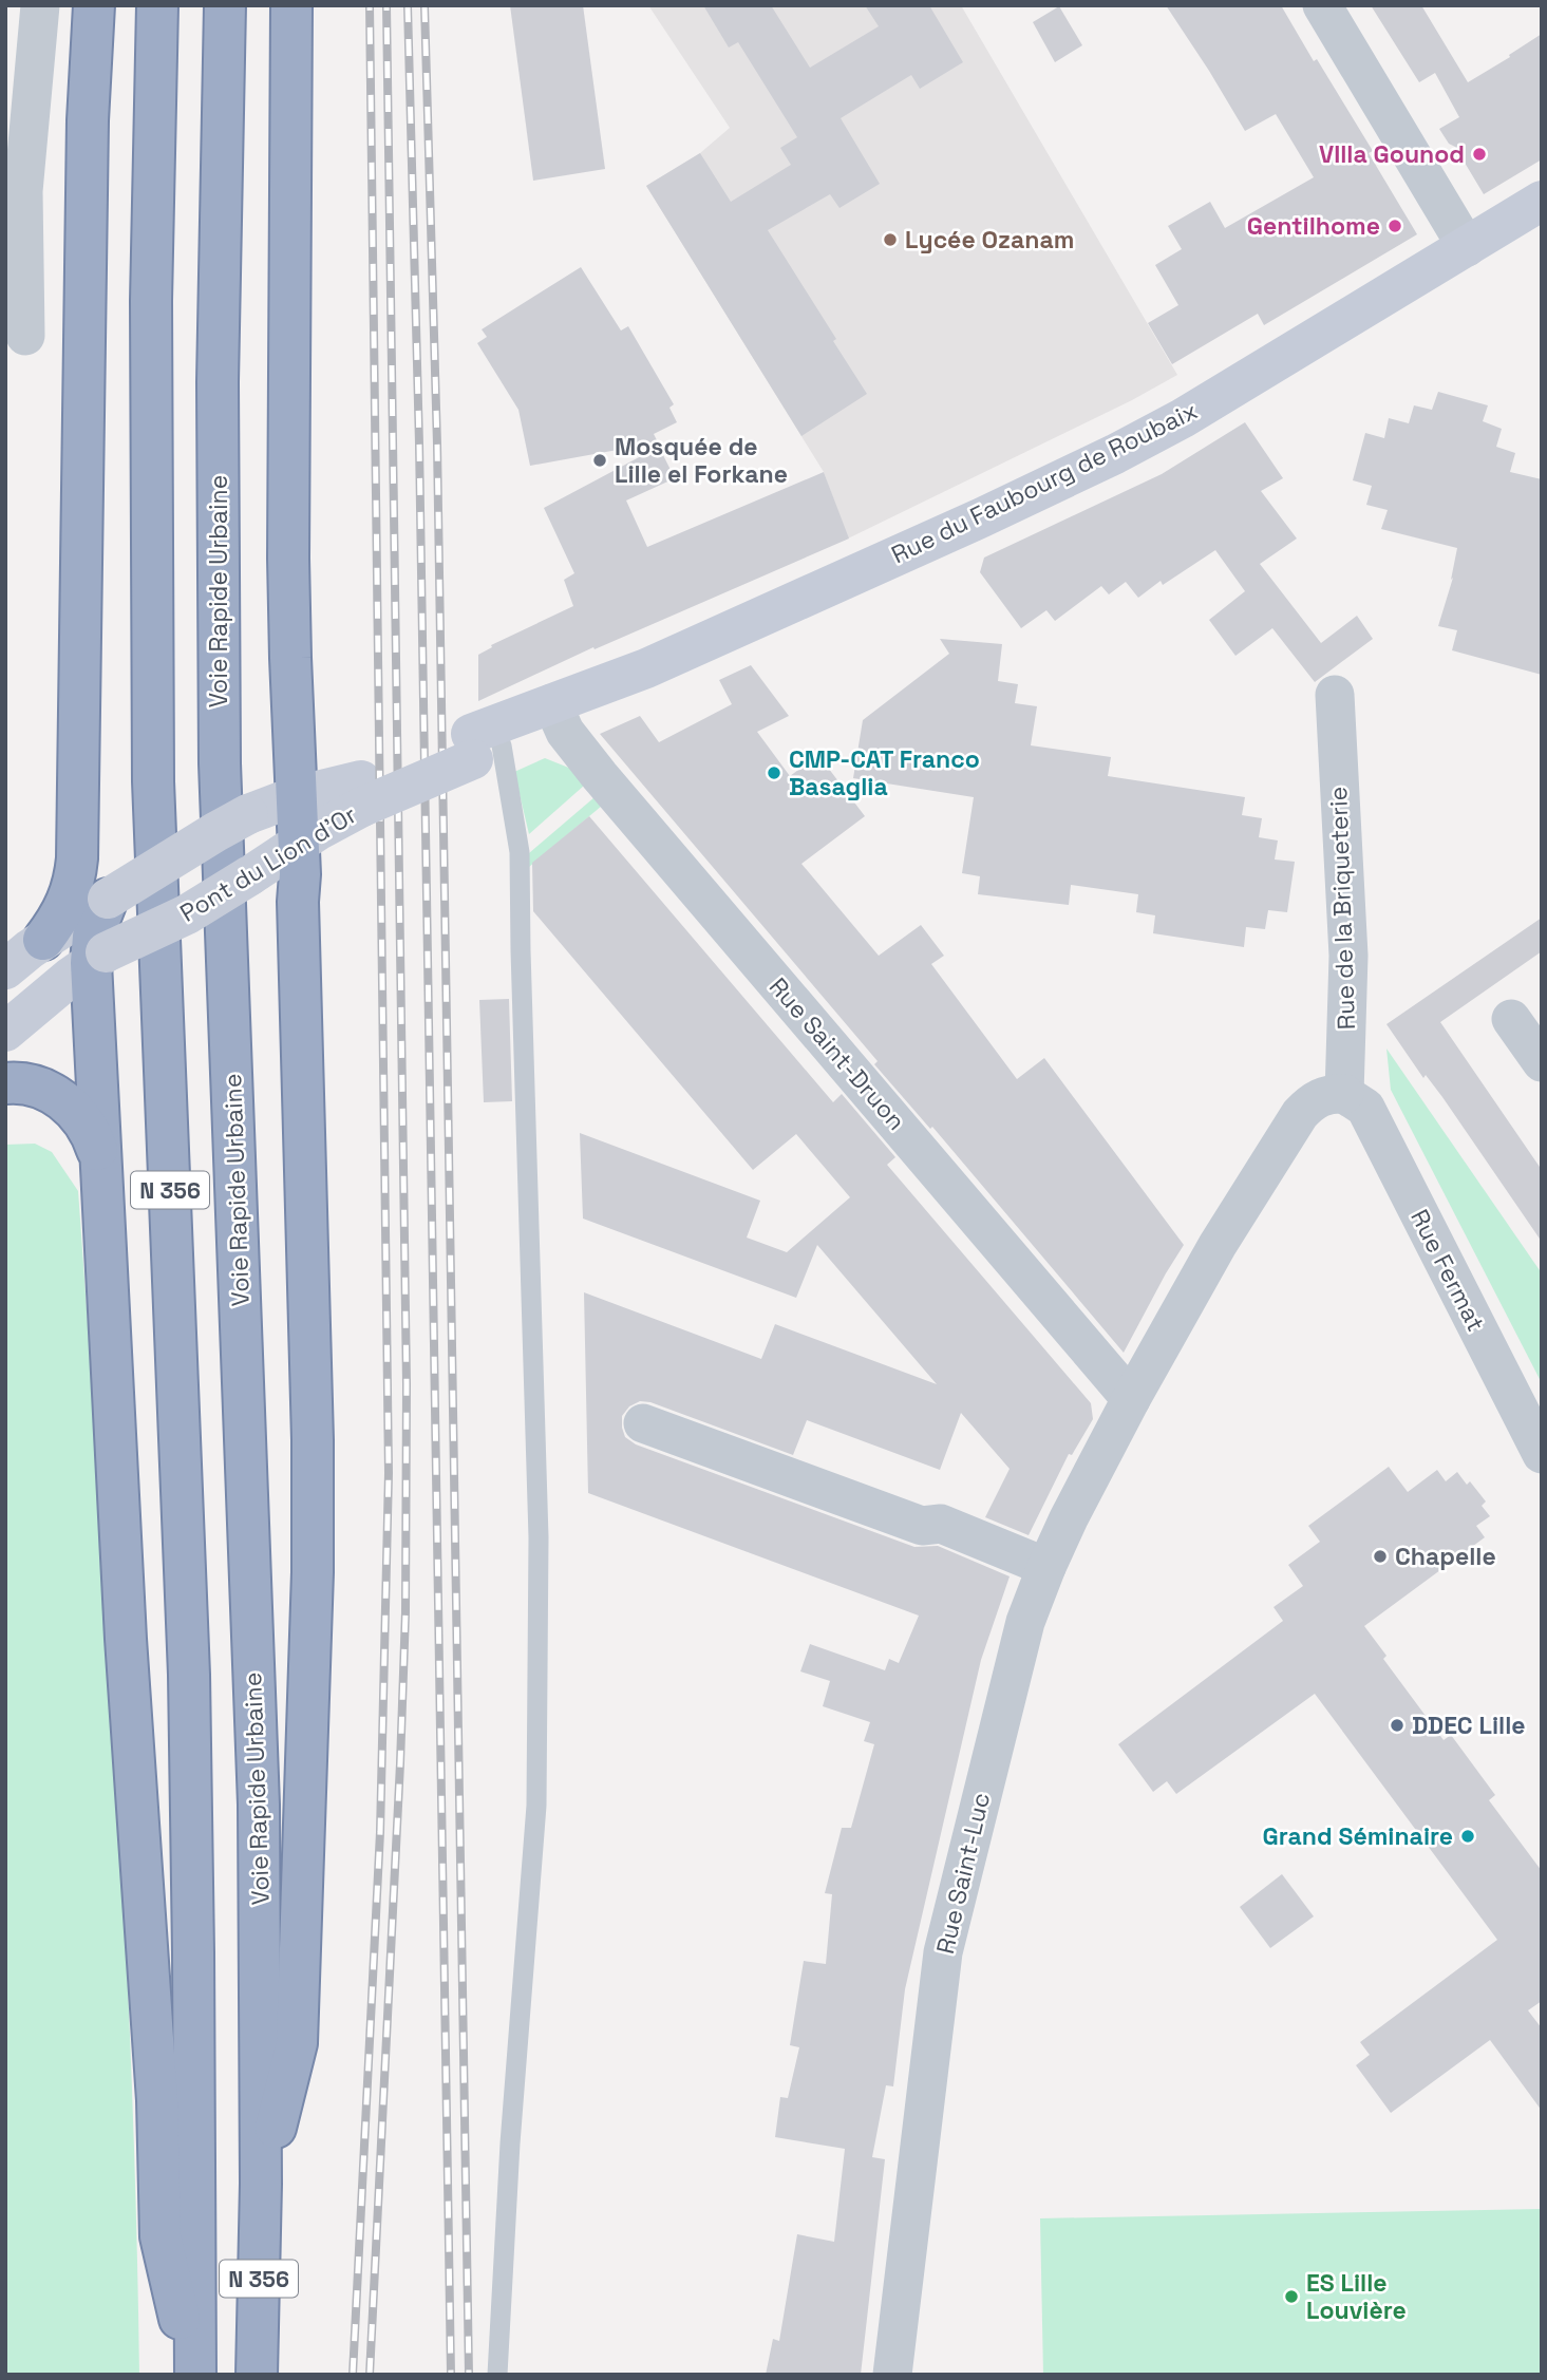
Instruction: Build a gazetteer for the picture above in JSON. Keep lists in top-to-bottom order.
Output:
{
  "streets": {
    "highway": ["Voie Rapide Urbaine", "N 356"],
    "main road": ["Rue du Faubourg de Roubaix", "Pont du Lion d'Or"],
    "street": [
      "Rue de la Briqueterie",
      "Rue Saint-Druon",
      "Rue Fermat",
      "Rue Saint-Luc"
    ]
  },
  "crossings": [
    ["Rue du Faubourg de Roubaix", "Pont du Lion d'Or"],
    ["Rue du Faubourg de Roubaix", "Rue Saint-Druon"],
    ["Rue de la Briqueterie", "Rue Fermat"],
    ["Rue Saint-Druon", "Rue Saint-Luc"]
  ],
  "places": [
    "VIlla Gounod",
    "Gentilhome",
    "Lycée Ozanam",
    "Mosquée de Lille el Forkane",
    "CMP-CAT Franco Basaglia",
    "Chapelle",
    "DDEC Lille",
    "Grand Séminaire",
    "ES Lille Louvière"
  ]
}
